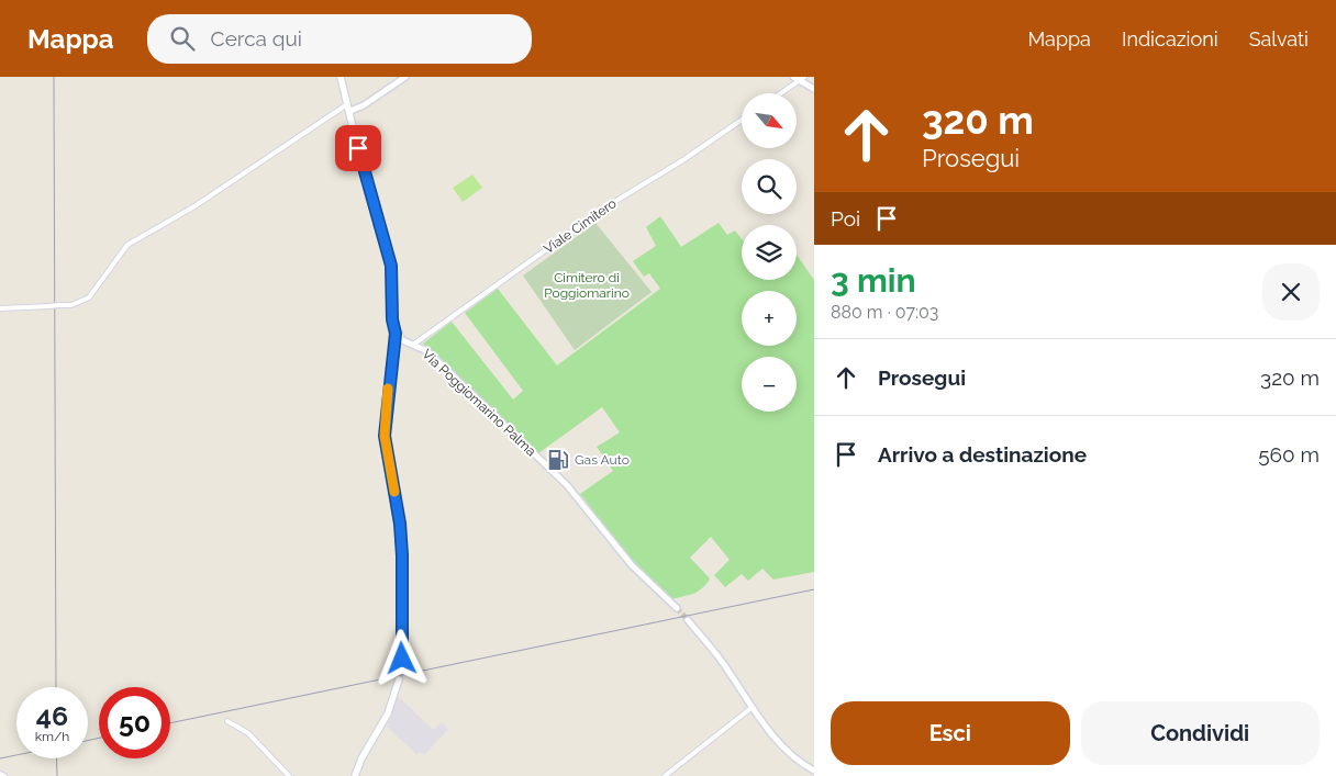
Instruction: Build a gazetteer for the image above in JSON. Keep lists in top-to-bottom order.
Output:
{
  "streets": {
    "street": ["Viale Cimitero", "Via Poggiomarino Palma"]
  },
  "crossings": [
    ["Viale Cimitero", "Via Poggiomarino Palma"]
  ],
  "parks": ["Cimitero di Poggiomarino"],
  "places": {
    "fuel station": ["Gas Auto"]
  },
  "north": "bottom right",
  "page": {
    "header": "Mappa",
    "search": "Cerca qui",
    "nav": ["Mappa", "Indicazioni", "Salvati"],
    "turn": ["320 m", "Prosegui"],
    "map_buttons": ["+", "−"],
    "then": "Poi",
    "heading": ["3 min", "880 m · 07:03"],
    "list": [
      {
        "name": "Prosegui",
        "value": "320 m"
      },
      {
        "name": "Arrivo a destinazione",
        "value": "560 m"
      }
    ],
    "speed": "46 km/h",
    "limit": "50",
    "buttons": ["Esci", "Condividi"]
  }
}
